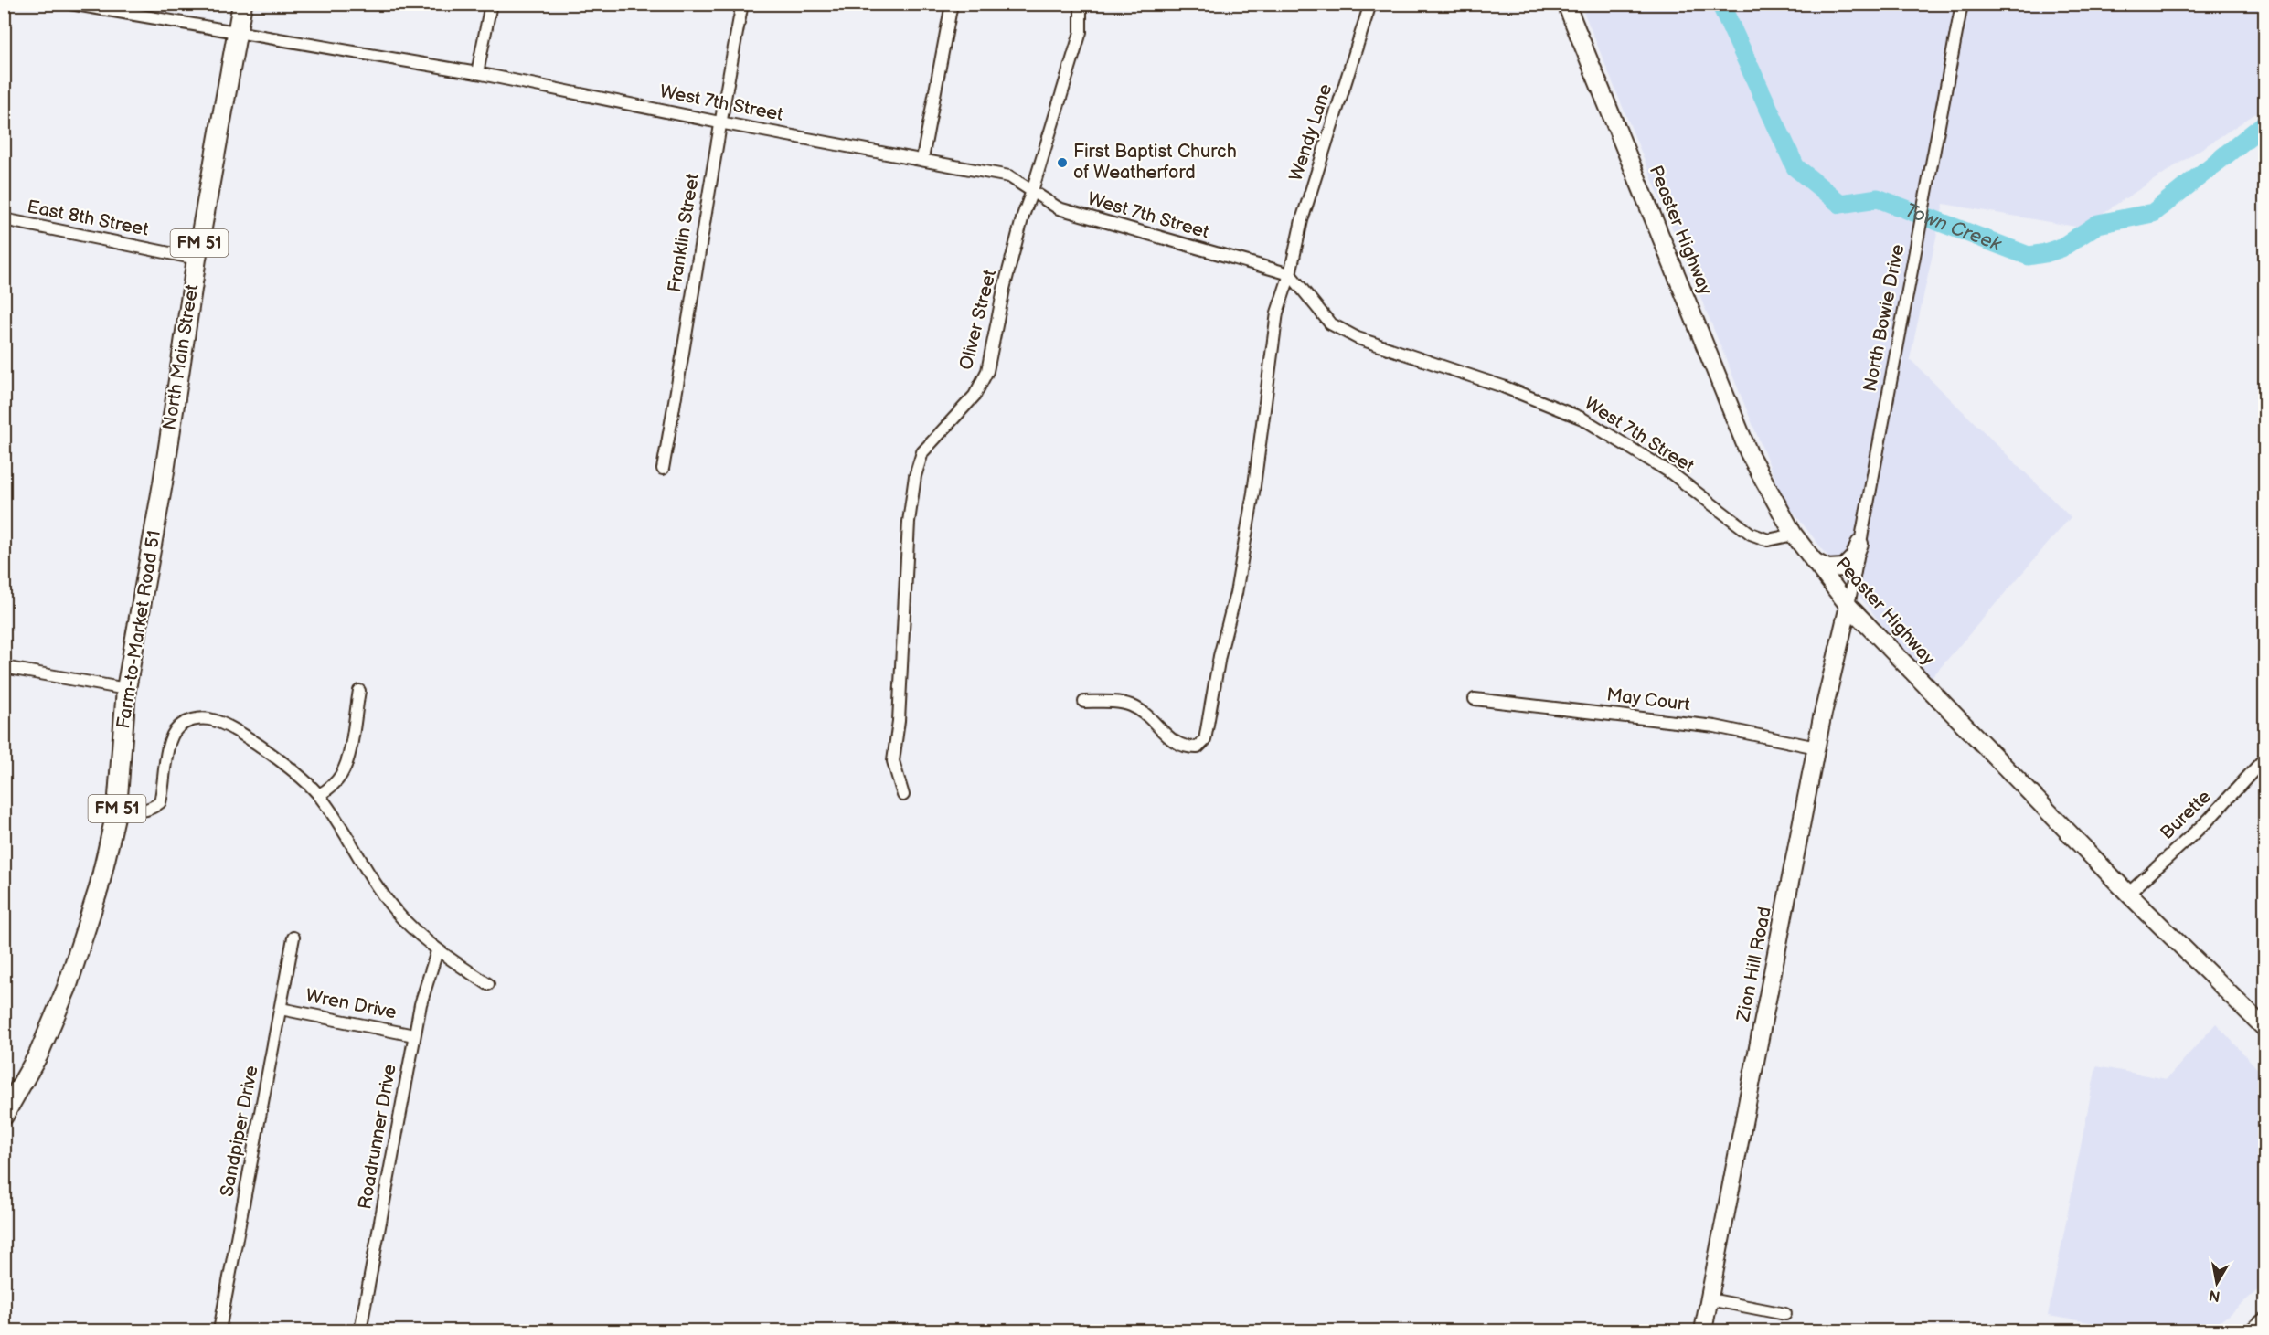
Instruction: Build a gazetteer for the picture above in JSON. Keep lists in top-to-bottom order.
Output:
{
  "streets": {
    "main road": [
      "Peaster Highway",
      "FM 51",
      "North Main Street",
      "Farm-to-Market Road 51",
      "Zion Hill Road"
    ],
    "street": [
      "West 7th Street",
      "Wendy Lane",
      "East 8th Street",
      "Franklin Street",
      "North Bowie Drive",
      "Oliver Street",
      "May Court",
      "Burette",
      "Wren Drive",
      "Sandpiper Drive",
      "Roadrunner Drive"
    ]
  },
  "crossings": [
    ["West 7th Street", "Wendy Lane"],
    ["West 7th Street", "Peaster Highway"],
    ["West 7th Street", "Franklin Street"],
    ["West 7th Street", "Oliver Street"],
    ["West 7th Street", "North Main Street"],
    ["East 8th Street", "North Main Street"],
    ["Peaster Highway", "North Bowie Drive"],
    ["Peaster Highway", "Burette"],
    ["Peaster Highway", "Zion Hill Road"],
    ["North Bowie Drive", "Zion Hill Road"],
    ["North Main Street", "Farm-to-Market Road 51"],
    ["May Court", "Zion Hill Road"],
    ["Wren Drive", "Sandpiper Drive"],
    ["Wren Drive", "Roadrunner Drive"]
  ],
  "water": ["Town Creek"],
  "places": ["First Baptist Church of Weatherford"],
  "north": "bottom"
}
